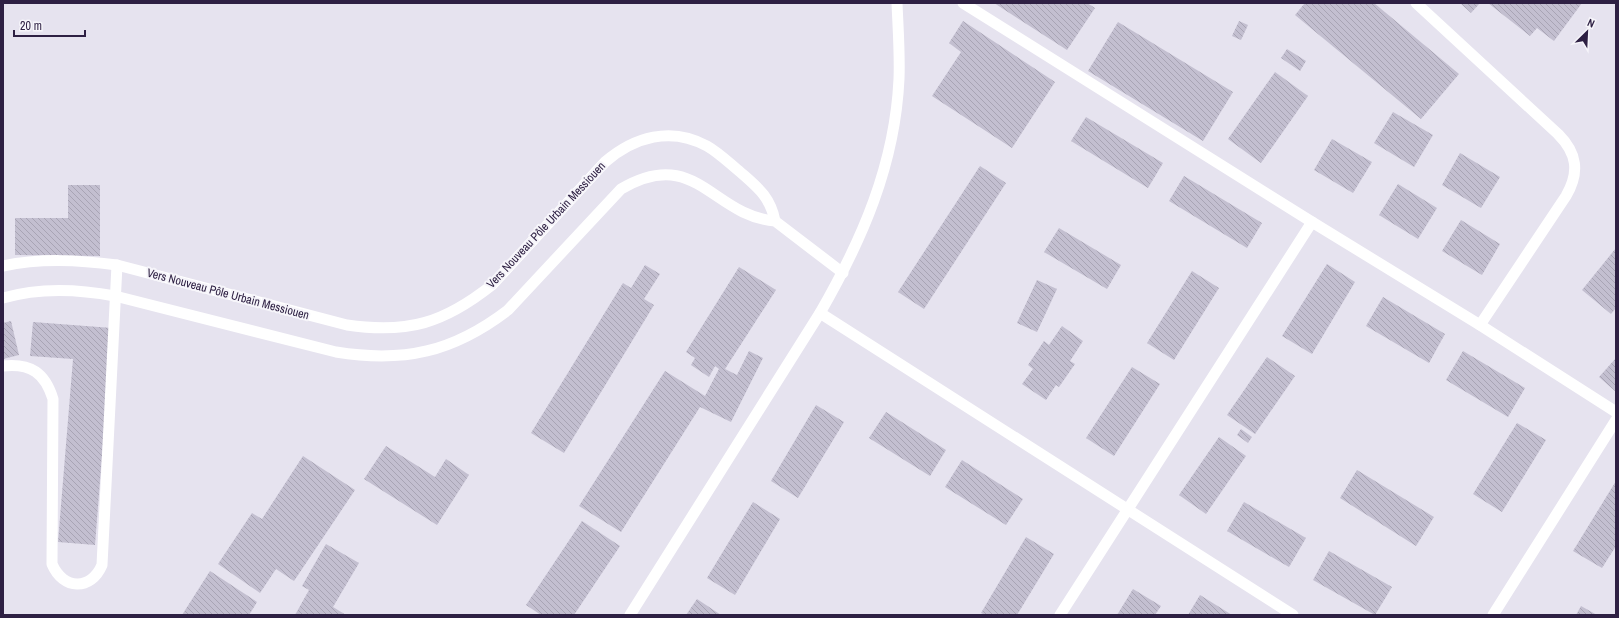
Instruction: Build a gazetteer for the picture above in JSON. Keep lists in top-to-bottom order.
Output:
{
  "streets": {
    "street": ["Vers Nouveau Pôle Urbain Messiouen"]
  },
  "scale_bar": "20 m",
  "north": "top right"
}
